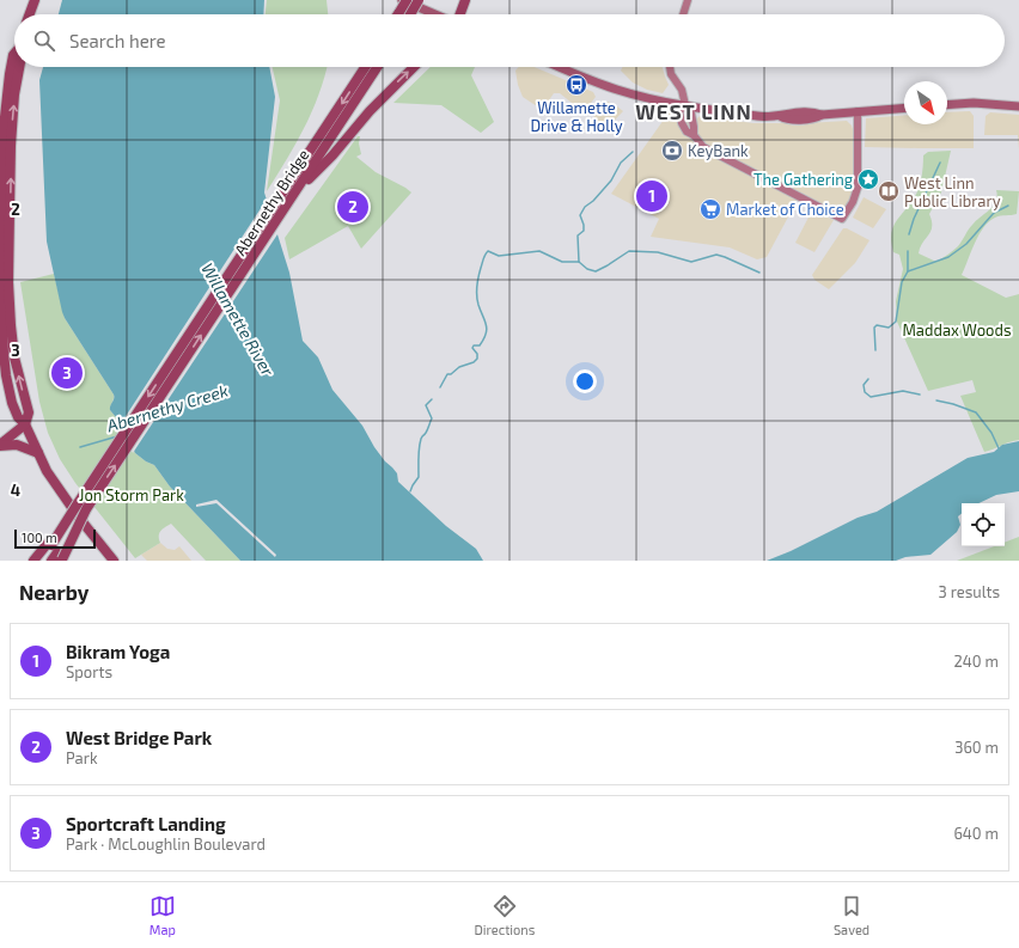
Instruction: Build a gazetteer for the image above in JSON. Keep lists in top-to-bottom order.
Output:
{
  "streets": {
    "highway": ["Abernethy Bridge"]
  },
  "districts": ["WEST LINN"],
  "water": ["Willamette River", "Abernethy Creek"],
  "parks": ["Maddax Woods", "Jon Storm Park"],
  "places": {
    "bus stop": ["Willamette Drive & Holly"],
    "bank": ["KeyBank"],
    "place": ["The Gathering"],
    "library": ["West Linn Public Library"],
    "supermarket": ["Market of Choice"]
  },
  "scale_bar": "100 m",
  "north": "bottom right",
  "page": {
    "search": "Search here",
    "pins": ["1", "2", "3"],
    "scale": "100 m",
    "heading": ["Nearby", "3 results"],
    "list": [
      {
        "mark": "1",
        "name": "Bikram Yoga",
        "note": "Sports",
        "value": "240 m"
      },
      {
        "mark": "2",
        "name": "West Bridge Park",
        "note": "Park",
        "value": "360 m"
      },
      {
        "mark": "3",
        "name": "Sportcraft Landing",
        "note": "Park · McLoughlin Boulevard",
        "value": "640 m"
      }
    ],
    "nav": ["Map", "Directions", "Saved"]
  },
  "grid": {
    "rows": ["2", "3", "4"]
  }
}
